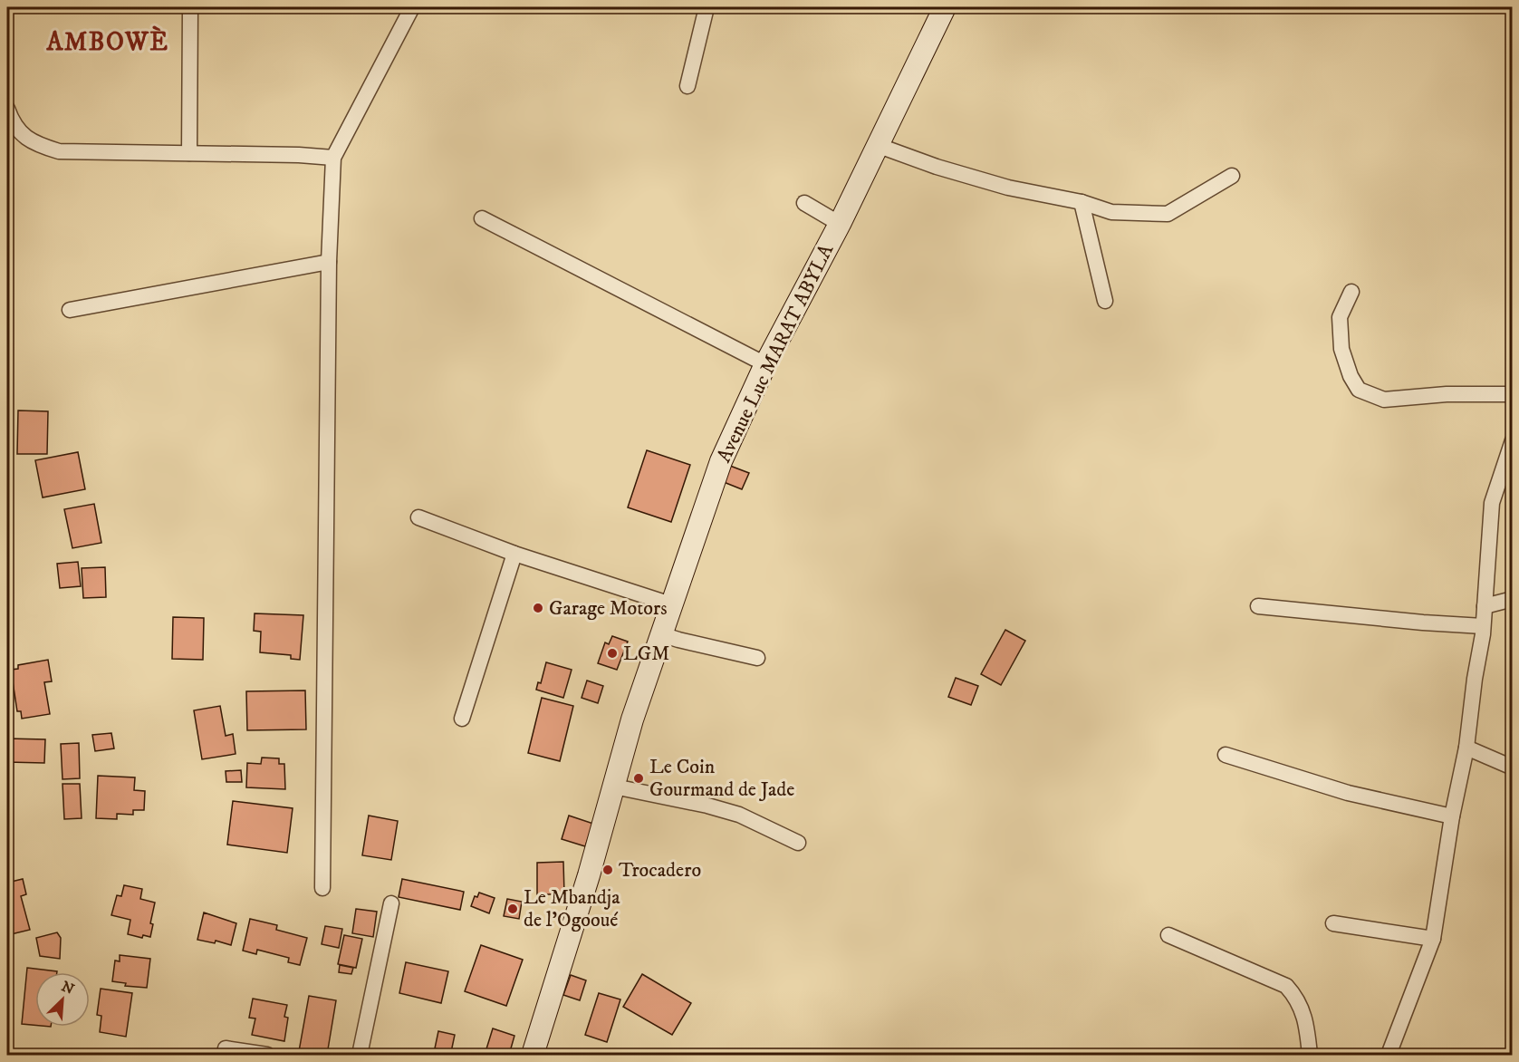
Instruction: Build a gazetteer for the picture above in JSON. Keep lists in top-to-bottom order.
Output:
{
  "streets": {
    "street": ["Avenue Luc MARAT ABYLA"]
  },
  "districts": ["AMBOWÈ"],
  "places": [
    "Garage Motors",
    "LGM",
    "Le Coin Gourmand de Jade",
    "Trocadero",
    "Le Mbandja de l'Ogooué"
  ],
  "north": "top right"
}
